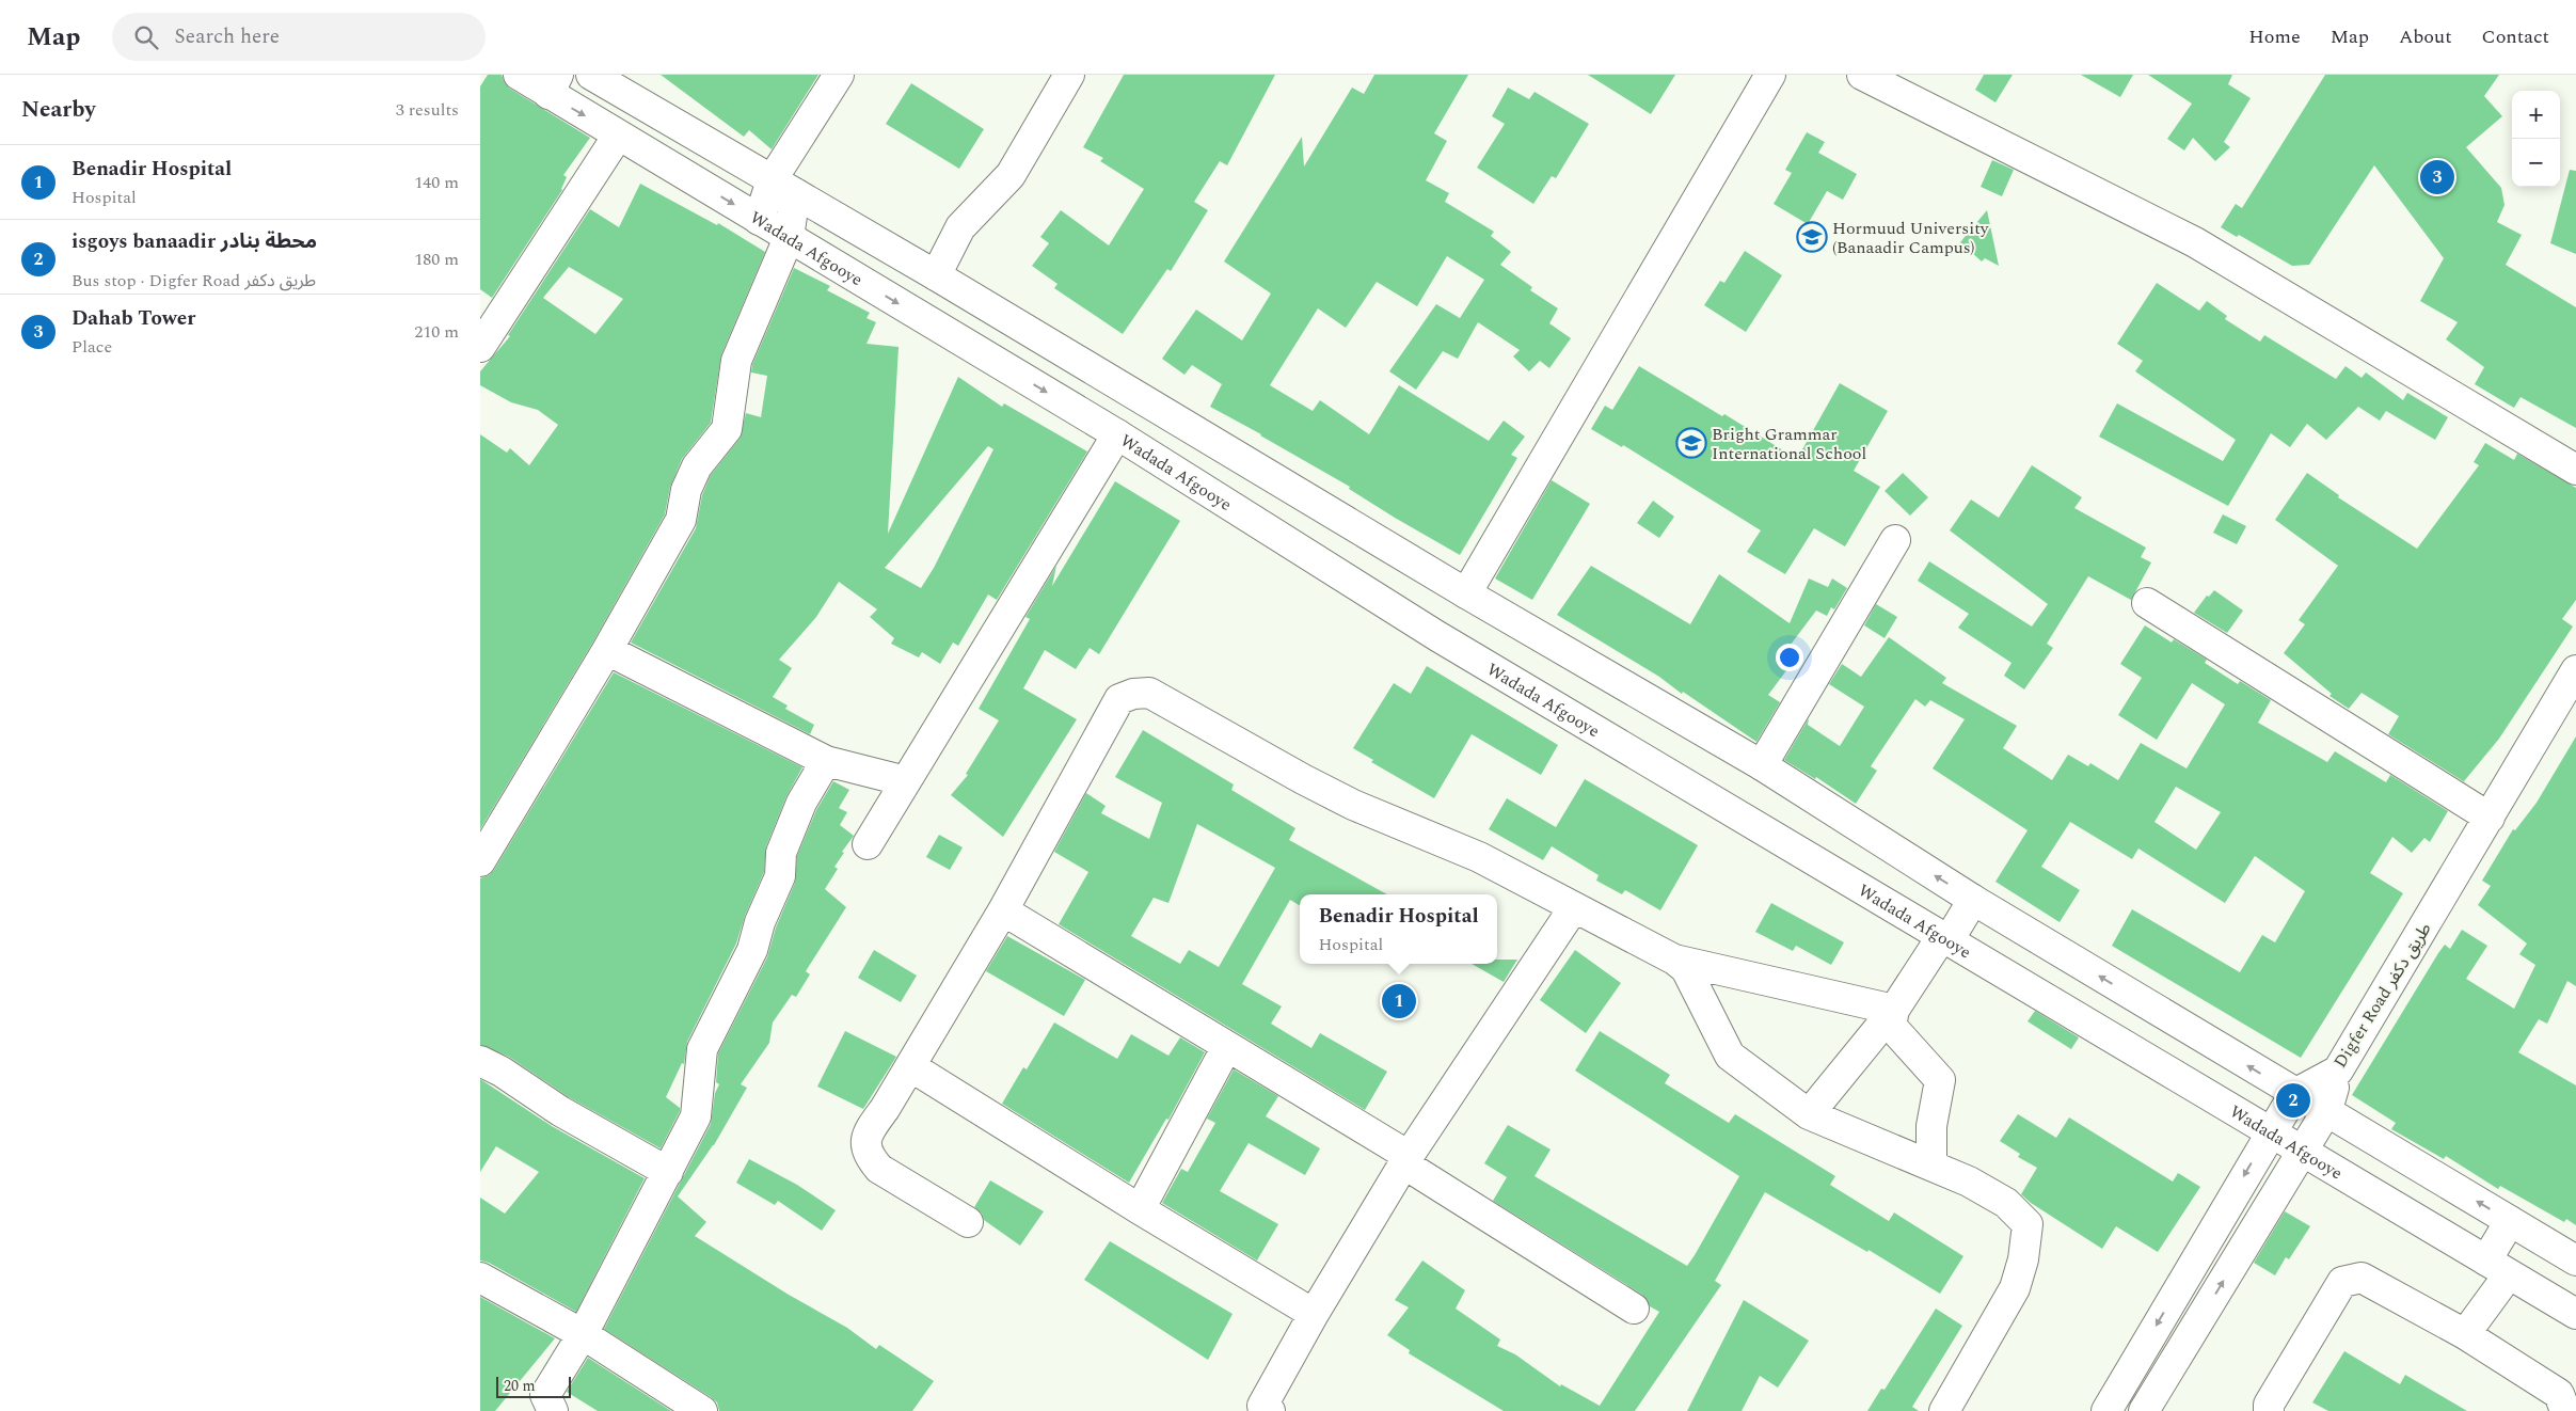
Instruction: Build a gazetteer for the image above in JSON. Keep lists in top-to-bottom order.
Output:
{
  "streets": {
    "main road": ["Wadada Afgooye", "Digfer Road طريق دكفر"]
  },
  "crossings": [
    ["Wadada Afgooye", "Digfer Road طريق دكفر"]
  ],
  "places": {
    "school or university": ["Hormuud University (Banaadir Campus)", "Bright Grammar International School"]
  },
  "scale_bar": "20 m",
  "page": {
    "header": "Map",
    "search": "Search here",
    "nav": [
      "Home",
      "Map",
      "About",
      "Contact"
    ],
    "heading": ["Nearby", "3 results"],
    "map_buttons": ["+", "−"],
    "list": [
      {
        "mark": "1",
        "name": "Benadir Hospital",
        "note": "Hospital",
        "value": "140 m"
      },
      {
        "mark": "2",
        "name": "isgoys banaadir محطة بنادر",
        "note": "Bus stop · Digfer Road طريق دكفر",
        "value": "180 m"
      },
      {
        "mark": "3",
        "name": "Dahab Tower",
        "note": "Place",
        "value": "210 m"
      }
    ],
    "pins": ["3", "1", "2"],
    "popup": ["Benadir Hospital", "Hospital"],
    "scale": "20 m"
  }
}
